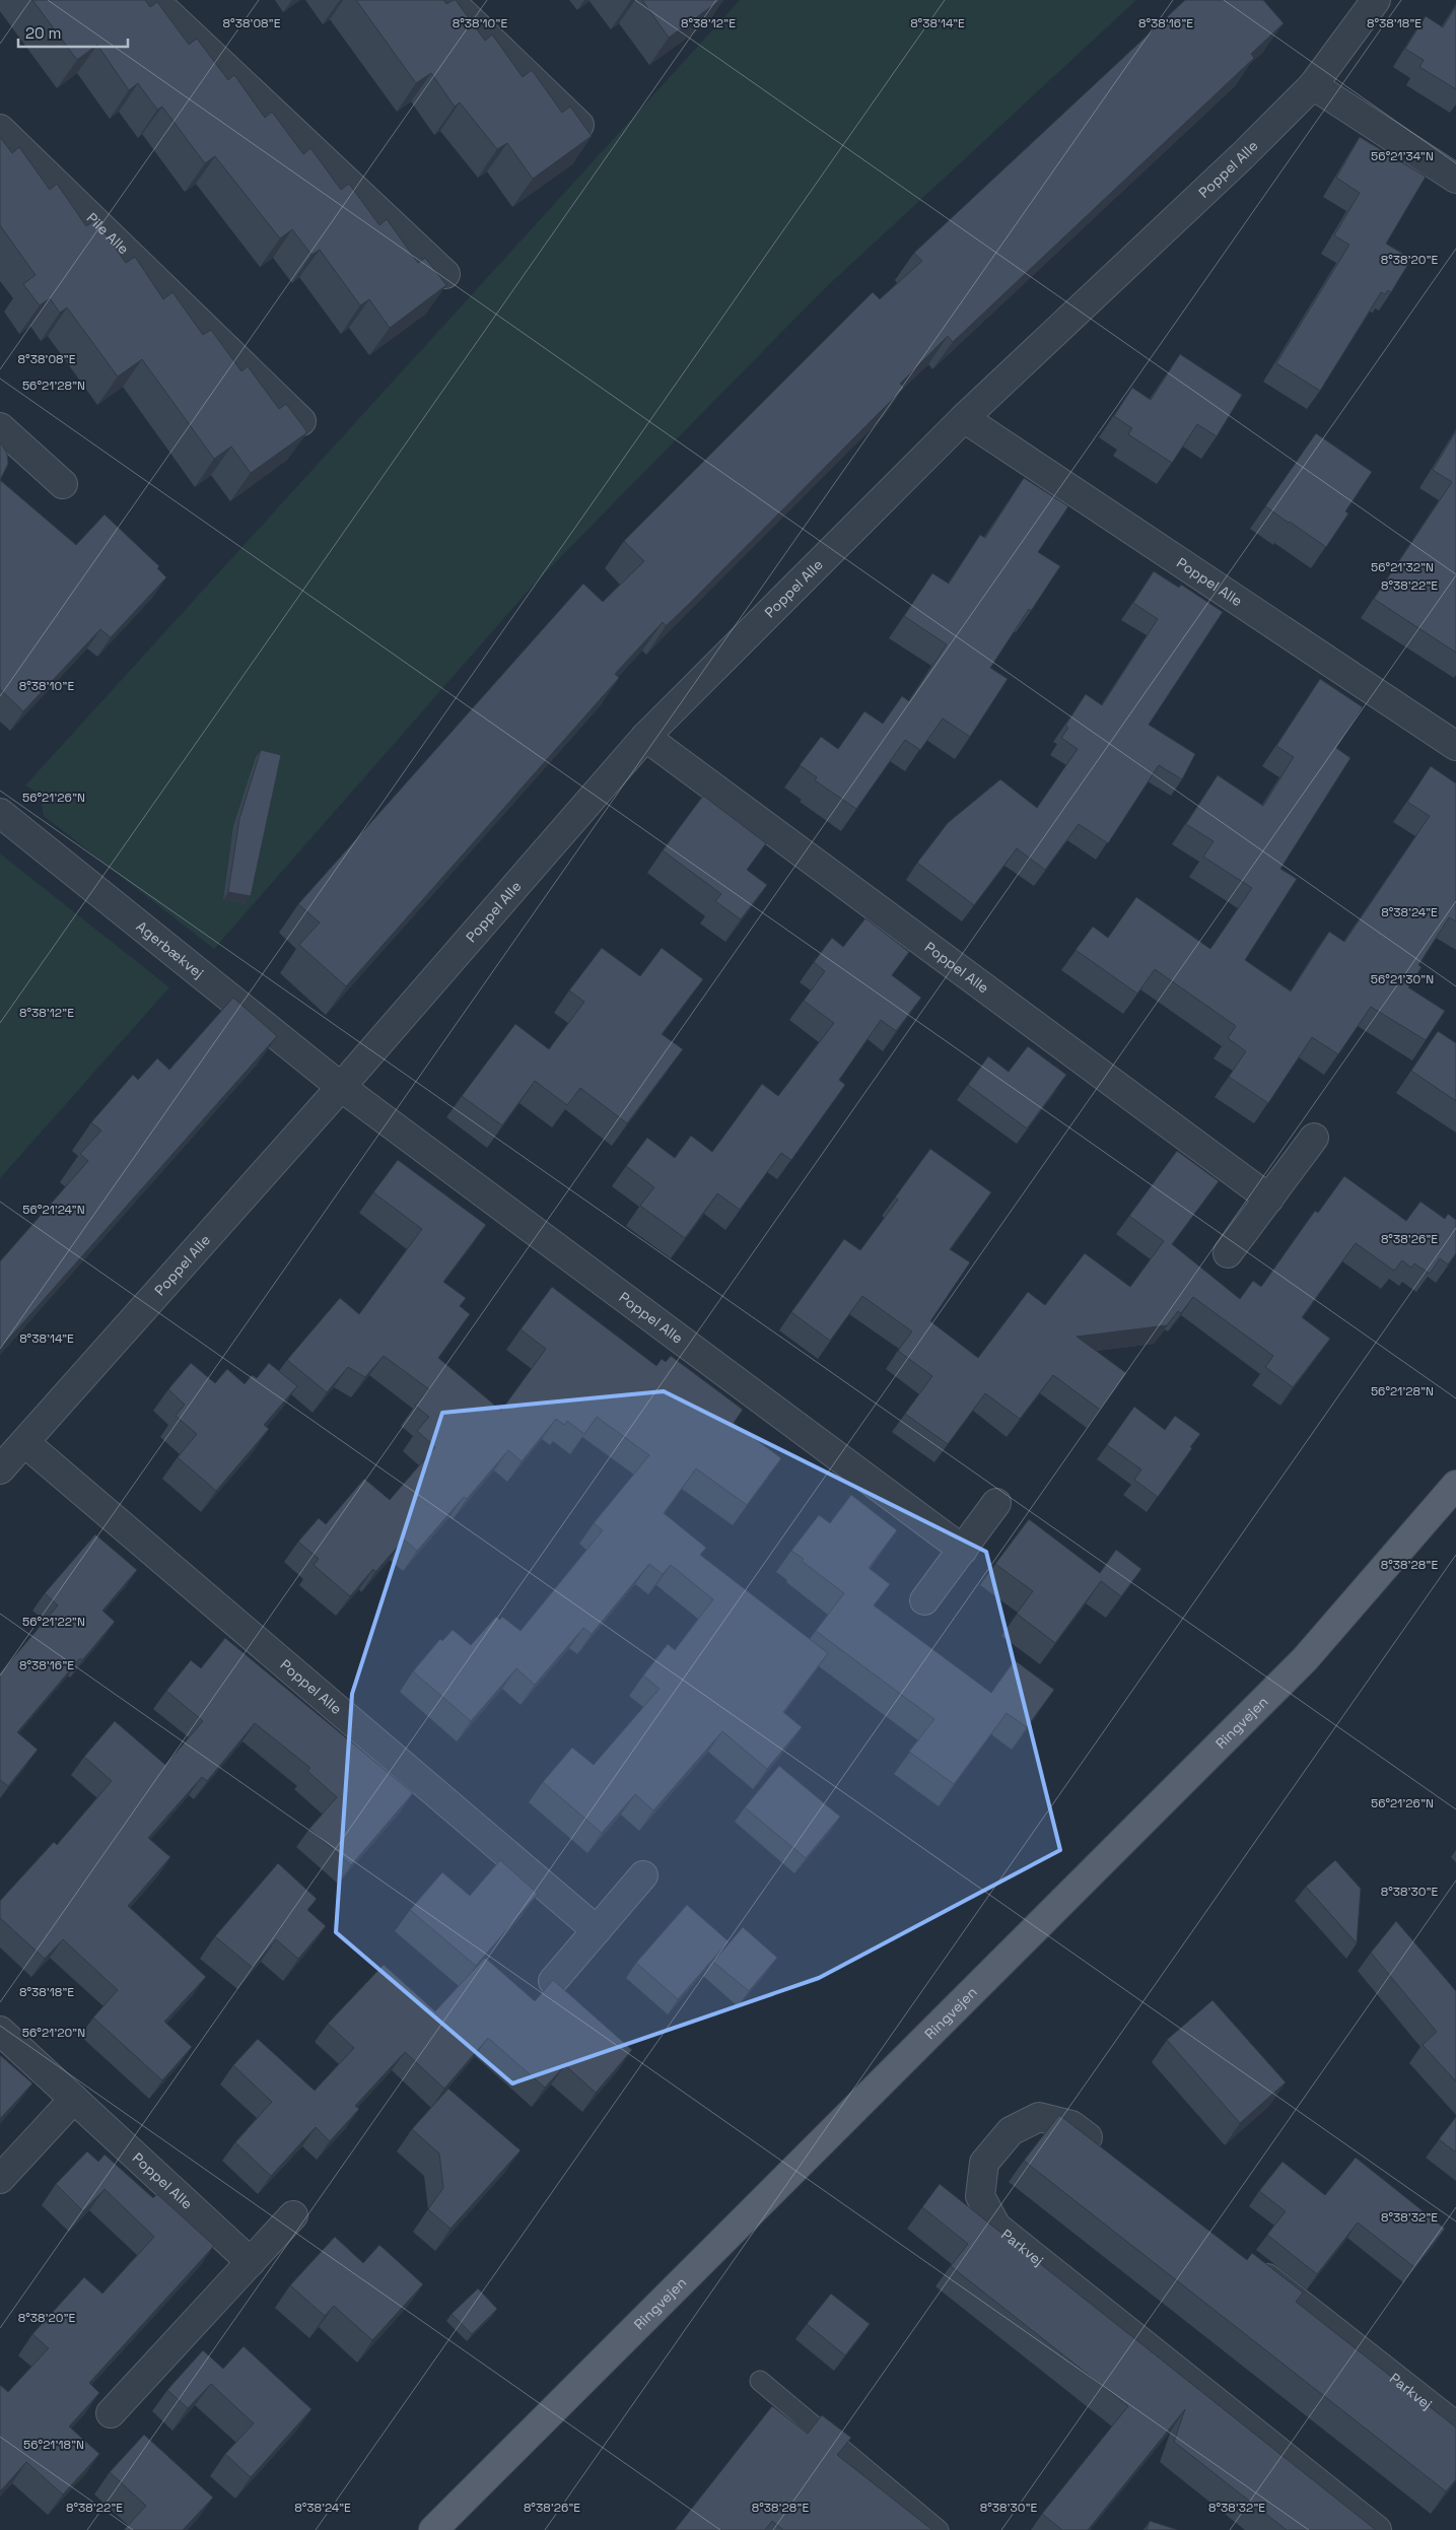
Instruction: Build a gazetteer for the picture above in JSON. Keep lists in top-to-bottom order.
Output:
{
  "streets": {
    "main road": ["Ringvejen"],
    "street": [
      "Poppel Alle",
      "Pile Alle",
      "Agerbækvej",
      "Parkvej"
    ]
  },
  "crossings": [
    ["Poppel Alle", "Agerbækvej"]
  ],
  "scale_bar": "20 m",
  "coordinates": [
    "8°38'08\"E",
    "8°38'10\"E",
    "8°38'12\"E",
    "8°38'14\"E",
    "8°38'16\"E",
    "8°38'18\"E",
    "56°21'34\"N",
    "8°38'20\"E",
    "56°21'28\"N",
    "56°21'32\"N",
    "8°38'22\"E",
    "56°21'26\"N",
    "8°38'24\"E",
    "56°21'30\"N",
    "56°21'24\"N",
    "8°38'26\"E",
    "8°38'28\"E",
    "56°21'22\"N",
    "8°38'30\"E",
    "56°21'20\"N",
    "8°38'32\"E",
    "56°21'18\"N"
  ]
}
